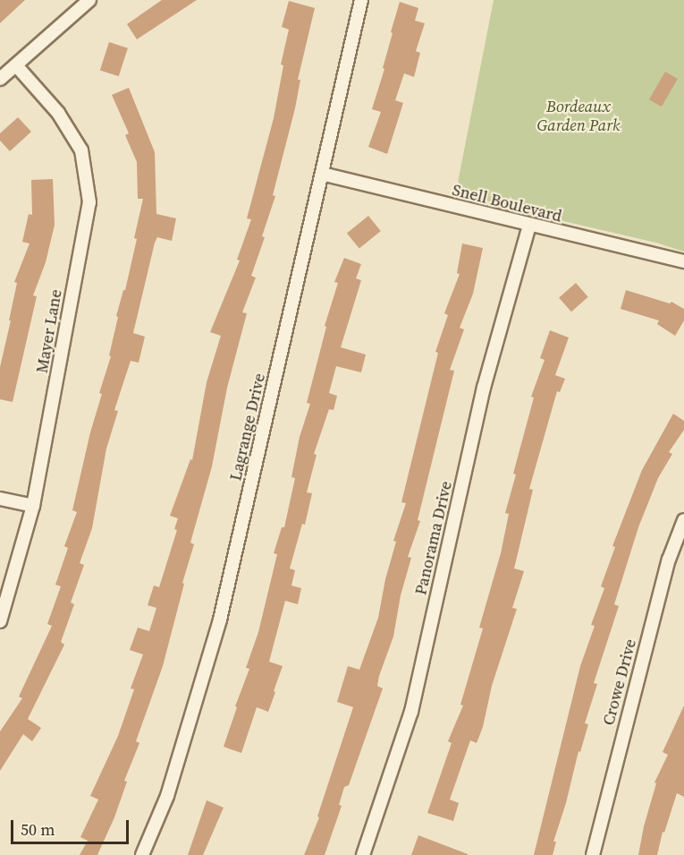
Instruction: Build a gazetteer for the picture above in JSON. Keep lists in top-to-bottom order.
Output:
{
  "streets": {
    "street": [
      "Snell Boulevard",
      "Mayer Lane",
      "Lagrange Drive",
      "Panorama Drive",
      "Crowe Drive"
    ]
  },
  "crossings": [
    ["Snell Boulevard", "Lagrange Drive"],
    ["Snell Boulevard", "Panorama Drive"]
  ],
  "parks": ["Bordeaux Garden Park"],
  "scale_bar": "50 m"
}
